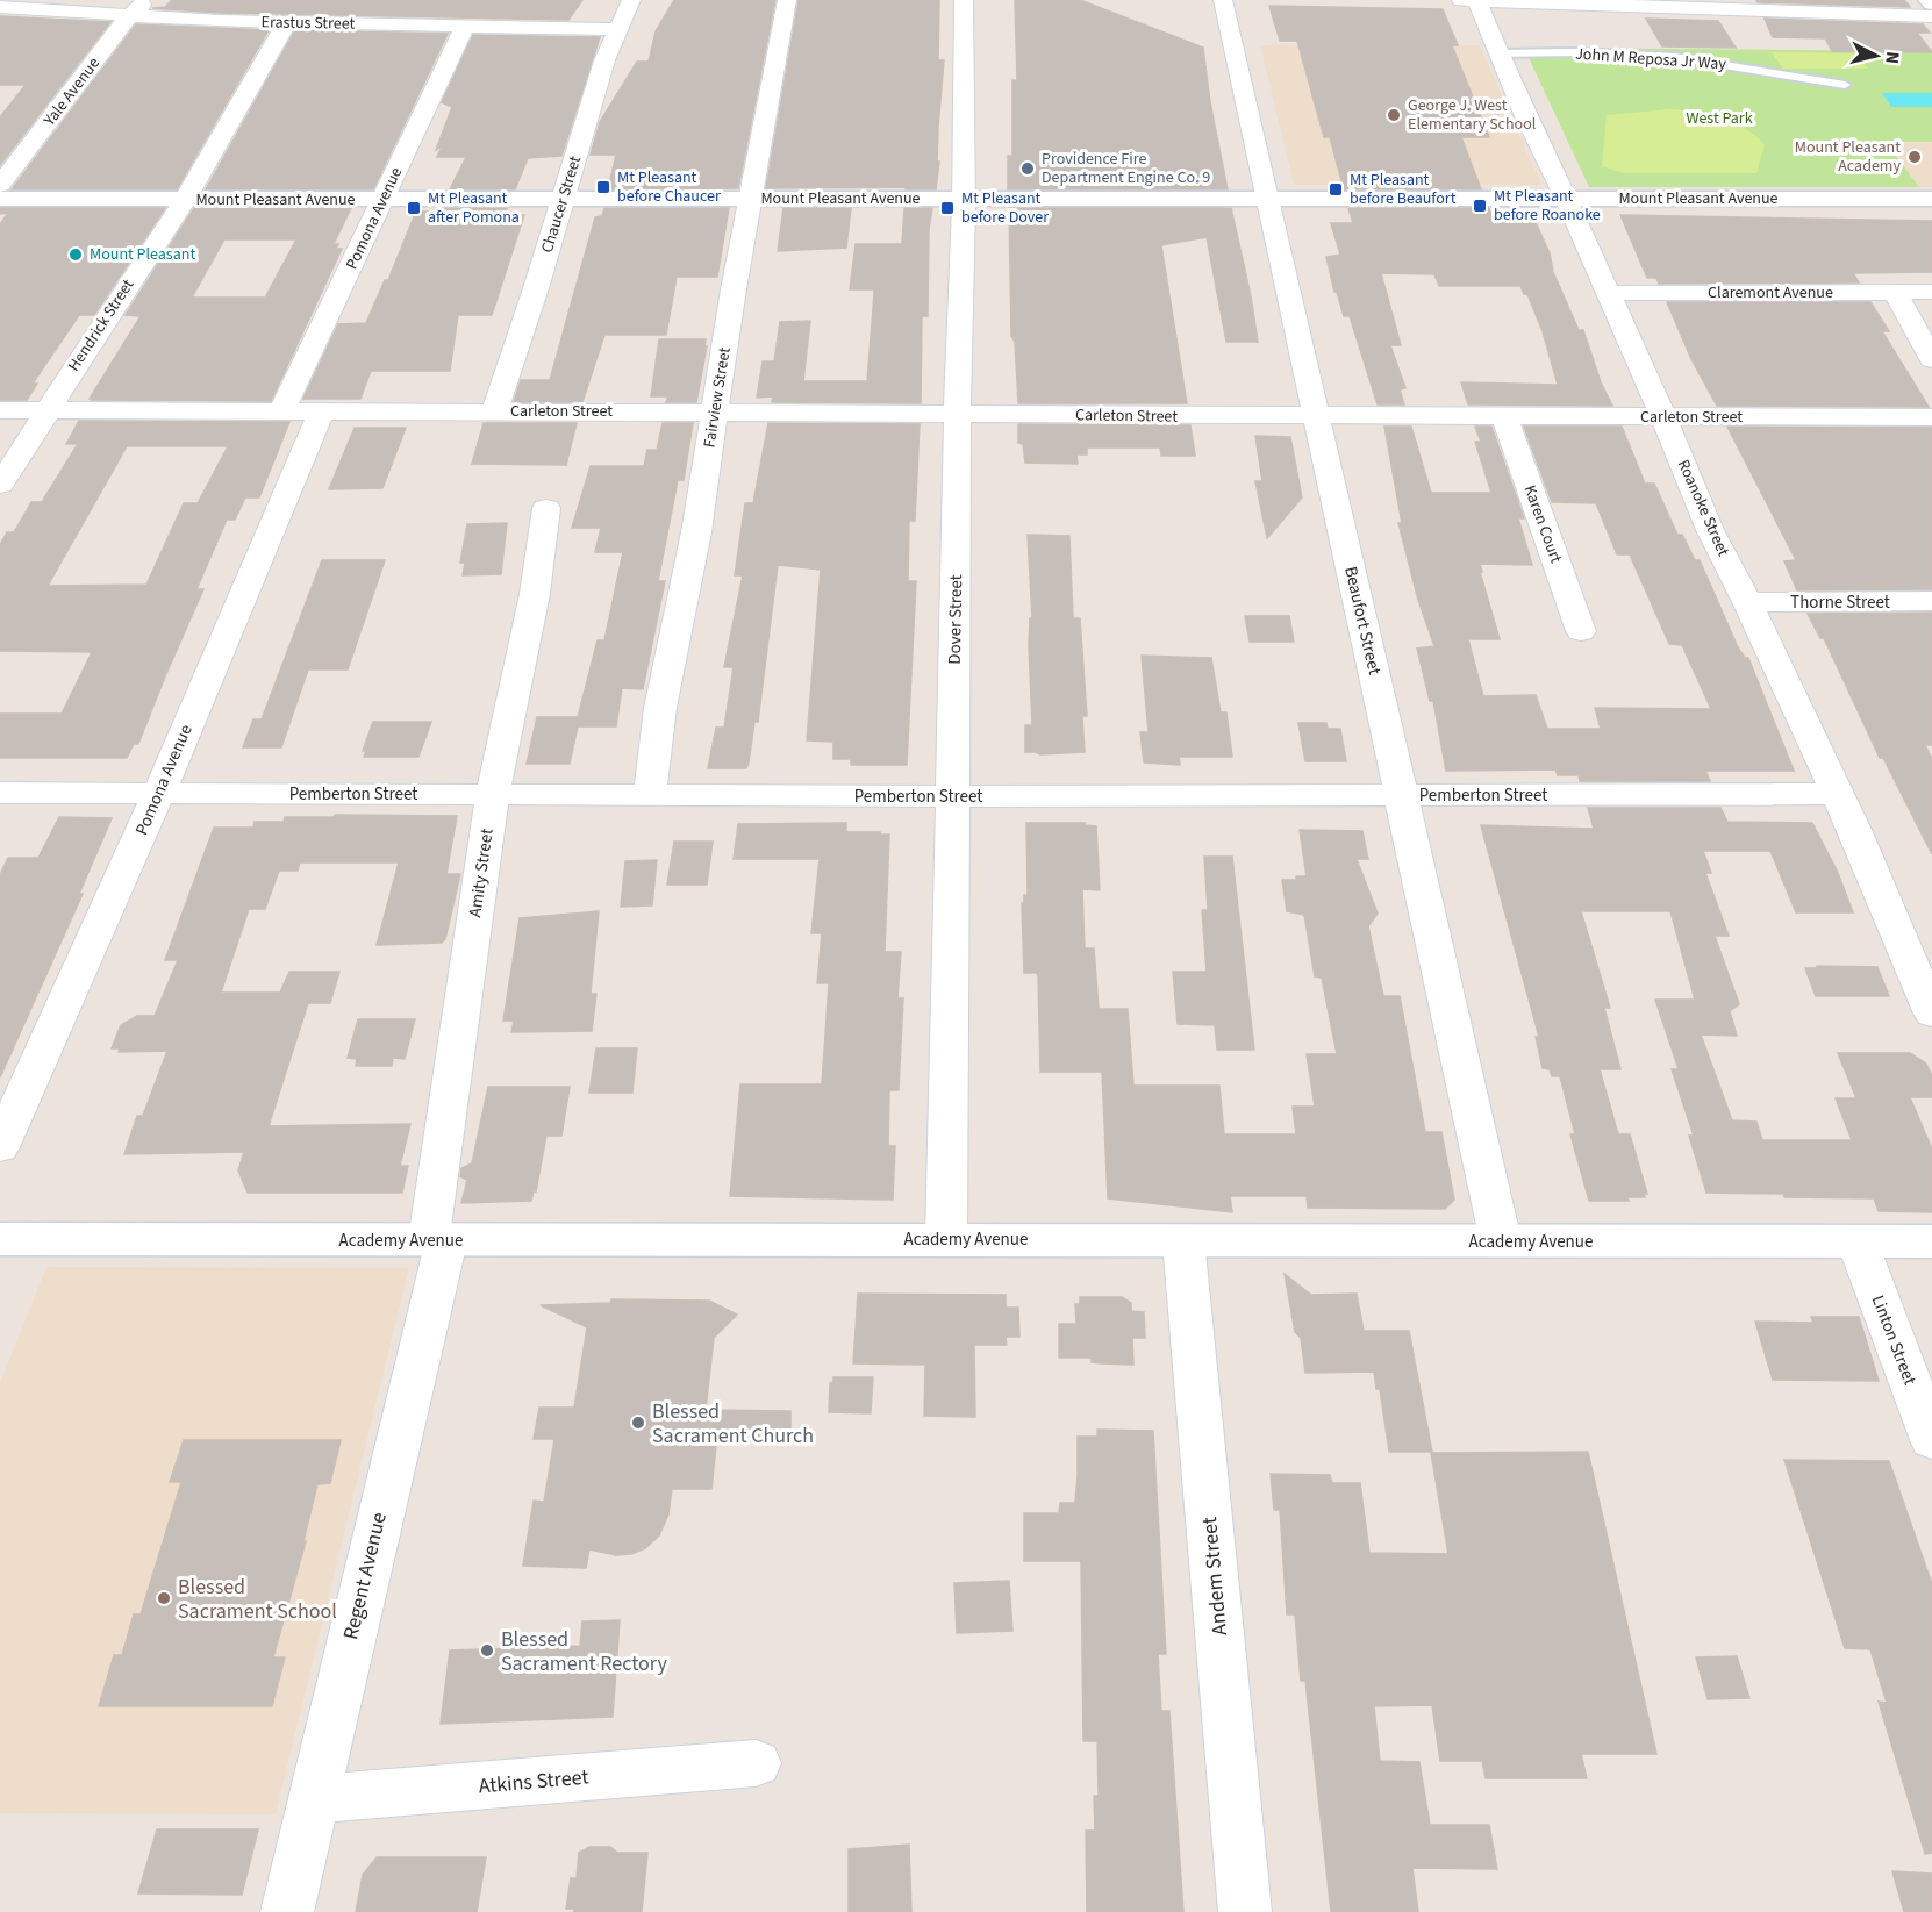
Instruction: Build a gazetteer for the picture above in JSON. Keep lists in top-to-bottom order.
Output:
{
  "streets": {
    "main road": ["Mount Pleasant Avenue", "Academy Avenue"],
    "street": [
      "Erastus Street",
      "Yale Avenue",
      "Chaucer Street",
      "Pomona Avenue",
      "Claremont Avenue",
      "Hendrick Street",
      "Fairview Street",
      "Carleton Street",
      "Roanoke Street",
      "Karen Court",
      "Thorne Street",
      "Dover Street",
      "Beaufort Street",
      "Pemberton Street",
      "Amity Street",
      "Linton Street",
      "Regent Avenue",
      "Andem Street",
      "Atkins Street"
    ],
    "lane": ["John M Reposa Jr Way"]
  },
  "crossings": [
    ["Erastus Street", "Yale Avenue"],
    ["Erastus Street", "Chaucer Street"],
    ["Erastus Street", "Pomona Avenue"],
    ["Erastus Street", "Hendrick Street"],
    ["John M Reposa Jr Way", "Roanoke Street"],
    ["Mount Pleasant Avenue", "Chaucer Street"],
    ["Mount Pleasant Avenue", "Pomona Avenue"],
    ["Mount Pleasant Avenue", "Hendrick Street"],
    ["Mount Pleasant Avenue", "Fairview Street"],
    ["Mount Pleasant Avenue", "Roanoke Street"],
    ["Mount Pleasant Avenue", "Dover Street"],
    ["Mount Pleasant Avenue", "Beaufort Street"],
    ["Chaucer Street", "Carleton Street"],
    ["Pomona Avenue", "Carleton Street"],
    ["Pomona Avenue", "Pemberton Street"],
    ["Claremont Avenue", "Roanoke Street"],
    ["Fairview Street", "Carleton Street"],
    ["Fairview Street", "Pemberton Street"],
    ["Carleton Street", "Roanoke Street"],
    ["Carleton Street", "Karen Court"],
    ["Carleton Street", "Dover Street"],
    ["Carleton Street", "Beaufort Street"],
    ["Roanoke Street", "Thorne Street"],
    ["Roanoke Street", "Pemberton Street"],
    ["Dover Street", "Pemberton Street"],
    ["Dover Street", "Academy Avenue"],
    ["Beaufort Street", "Pemberton Street"],
    ["Beaufort Street", "Academy Avenue"],
    ["Pemberton Street", "Amity Street"],
    ["Amity Street", "Academy Avenue"],
    ["Amity Street", "Regent Avenue"],
    ["Academy Avenue", "Linton Street"],
    ["Academy Avenue", "Regent Avenue"],
    ["Academy Avenue", "Andem Street"],
    ["Regent Avenue", "Atkins Street"]
  ],
  "parks": ["West Park"],
  "places": {
    "other": [
      "George J. West Elementary School",
      "Mount Pleasant Academy",
      "Providence Fire Department Engine Co. 9",
      "Mount Pleasant",
      "Blessed Sacrament Church",
      "Blessed Sacrament School",
      "Blessed Sacrament Rectory"
    ],
    "transit": [
      "Mt Pleasant before Chaucer",
      "Mt Pleasant before Beaufort",
      "Mt Pleasant before Roanoke",
      "Mt Pleasant after Pomona",
      "Mt Pleasant before Dover"
    ]
  },
  "north": "right"
}
